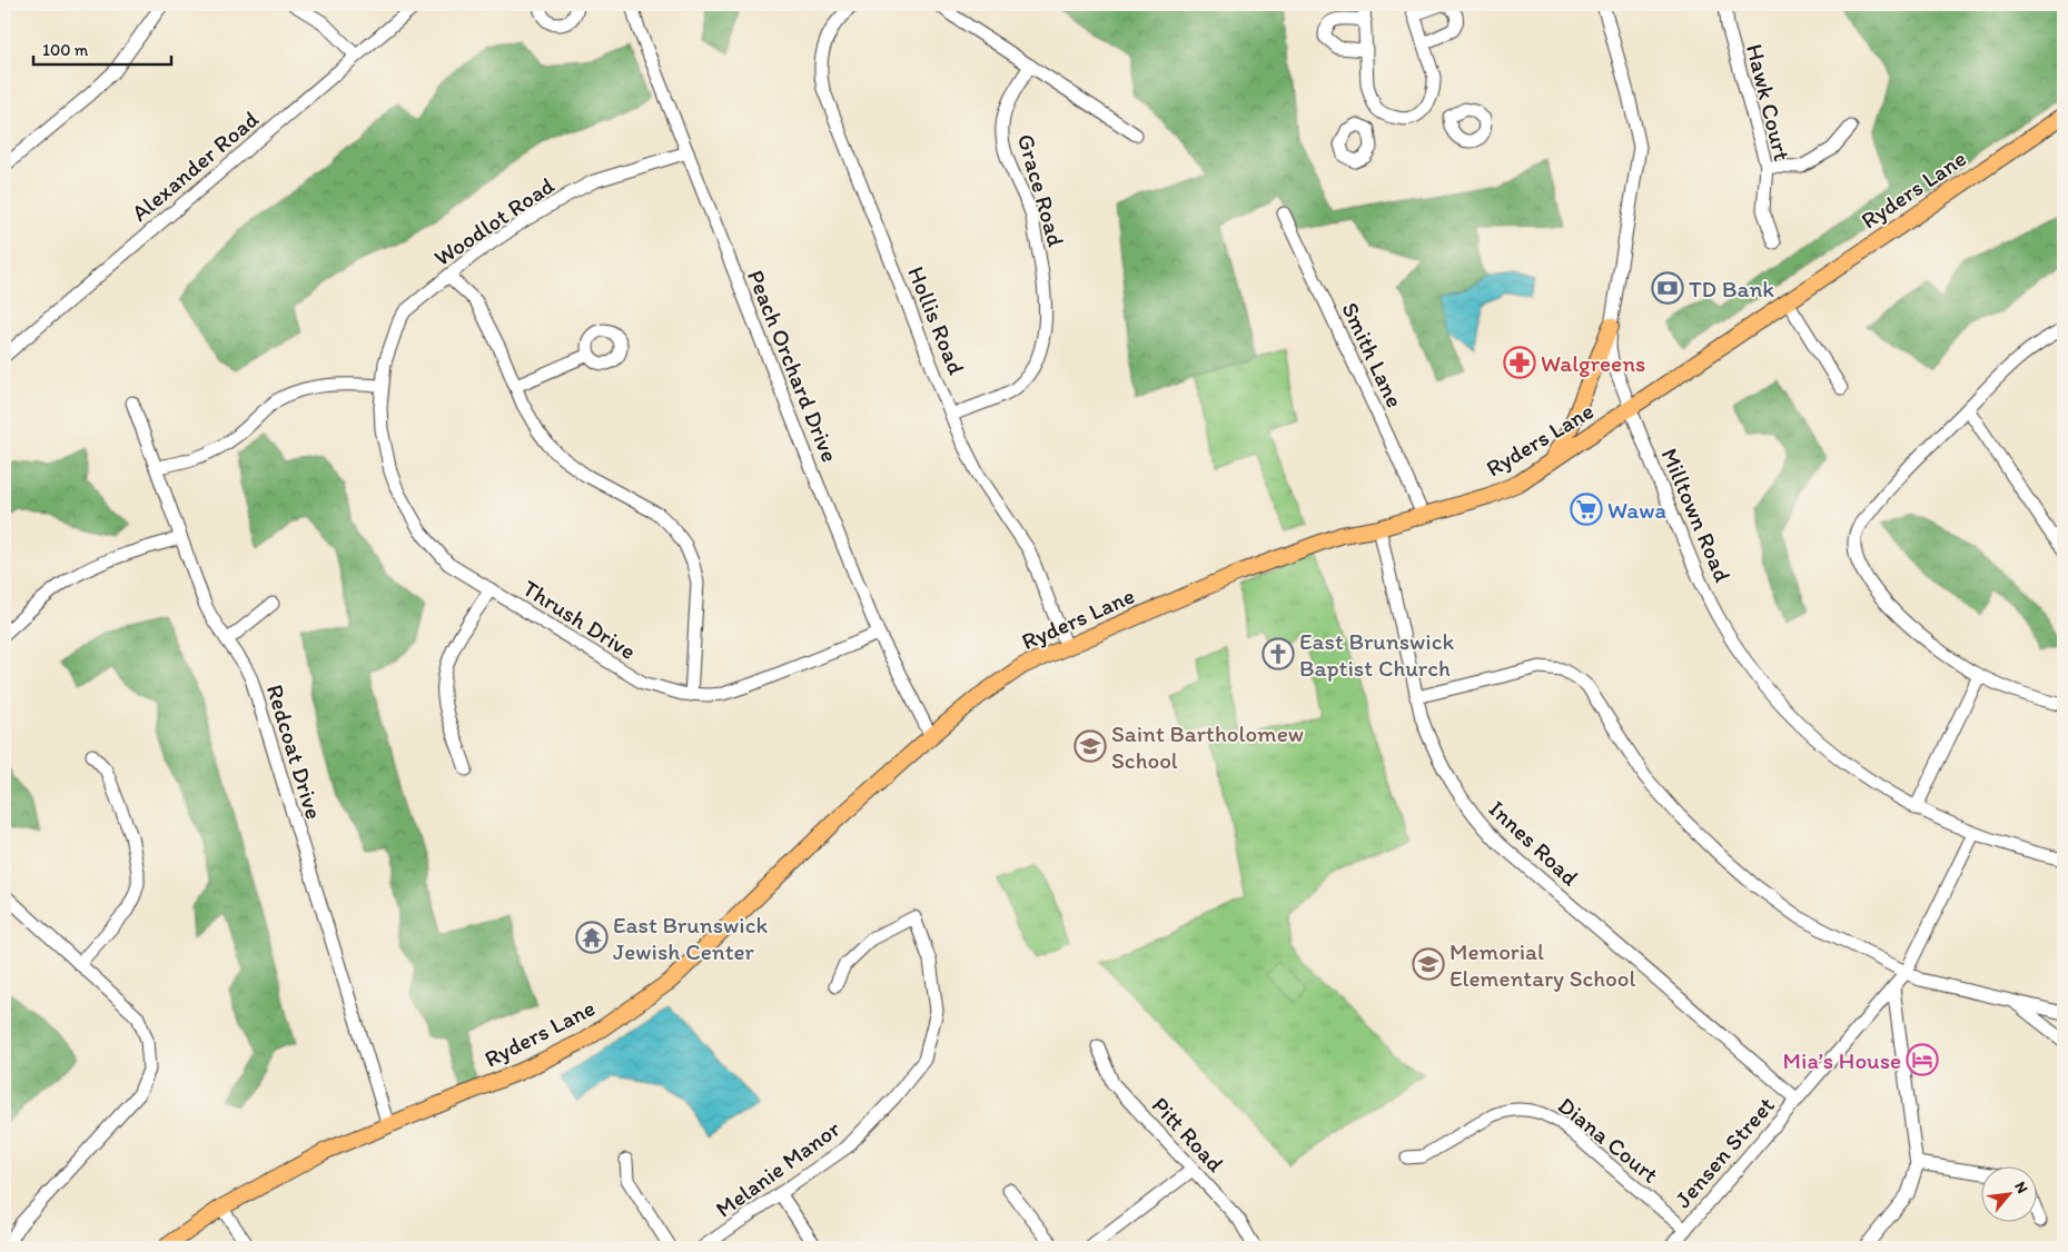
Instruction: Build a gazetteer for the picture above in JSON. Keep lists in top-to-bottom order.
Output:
{
  "streets": {
    "main road": ["Ryders Lane"],
    "street": [
      "Hawk Court",
      "Alexander Road",
      "Grace Road",
      "Woodlot Road",
      "Hollis Road",
      "Smith Lane",
      "Peach Orchard Drive",
      "Milltown Road",
      "Thrush Drive",
      "Redcoat Drive",
      "Innes Road",
      "Pitt Road",
      "Diana Court",
      "Jensen Street",
      "Melanie Manor"
    ]
  },
  "crossings": [
    ["Ryders Lane", "Hollis Road"],
    ["Ryders Lane", "Smith Lane"],
    ["Ryders Lane", "Peach Orchard Drive"],
    ["Ryders Lane", "Milltown Road"],
    ["Ryders Lane", "Redcoat Drive"],
    ["Ryders Lane", "Innes Road"],
    ["Grace Road", "Hollis Road"],
    ["Woodlot Road", "Peach Orchard Drive"],
    ["Woodlot Road", "Thrush Drive"],
    ["Peach Orchard Drive", "Thrush Drive"],
    ["Milltown Road", "Jensen Street"],
    ["Innes Road", "Jensen Street"],
    ["Diana Court", "Jensen Street"]
  ],
  "places": {
    "bank": ["TD Bank"],
    "pharmacy": ["Walgreens"],
    "supermarket": ["Wawa"],
    "church": ["East Brunswick Baptist Church"],
    "school or university": ["Saint Bartholomew School", "Memorial Elementary School"],
    "temple": ["East Brunswick Jewish Center"],
    "hotel": ["Mia’s House"]
  },
  "scale_bar": "100 m",
  "north": "top right"
}
